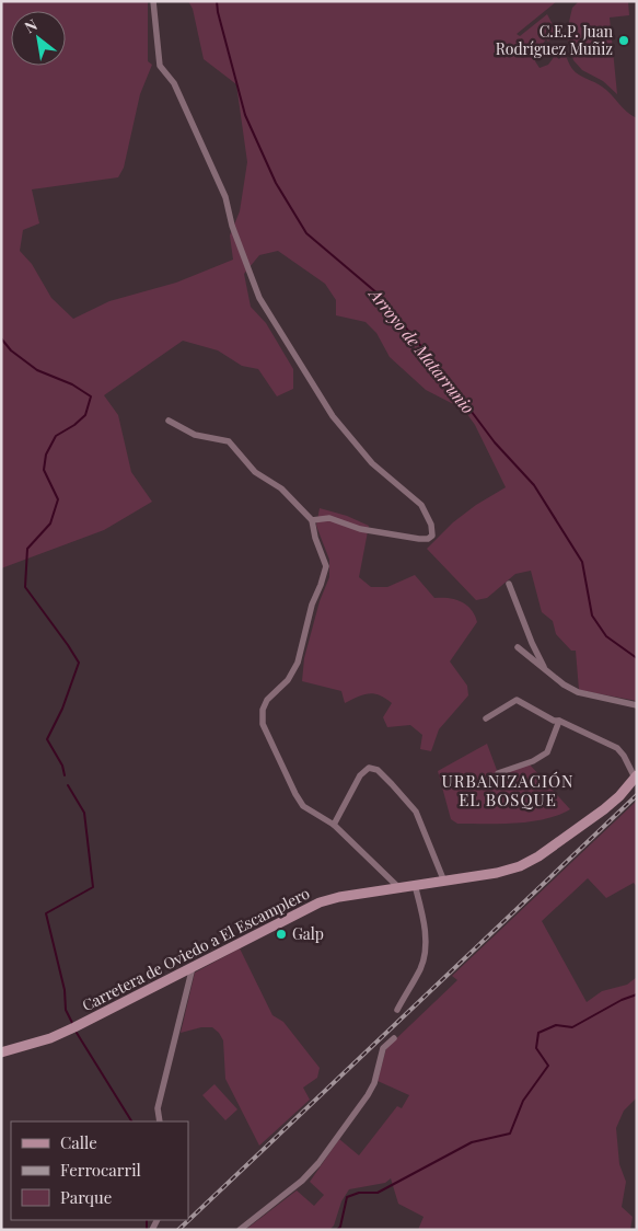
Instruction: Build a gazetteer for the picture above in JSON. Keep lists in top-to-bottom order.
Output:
{
  "streets": {
    "street": ["Carretera de Oviedo a El Escamplero"]
  },
  "districts": ["URBANIZACIÓN EL BOSQUE"],
  "water": ["Arroyo de Matarrunio"],
  "places": ["C.E.P. Juan Rodríguez Muñiz", "Galp"],
  "legend": ["Calle", "Ferrocarril", "Parque"],
  "north": "top left"
}
